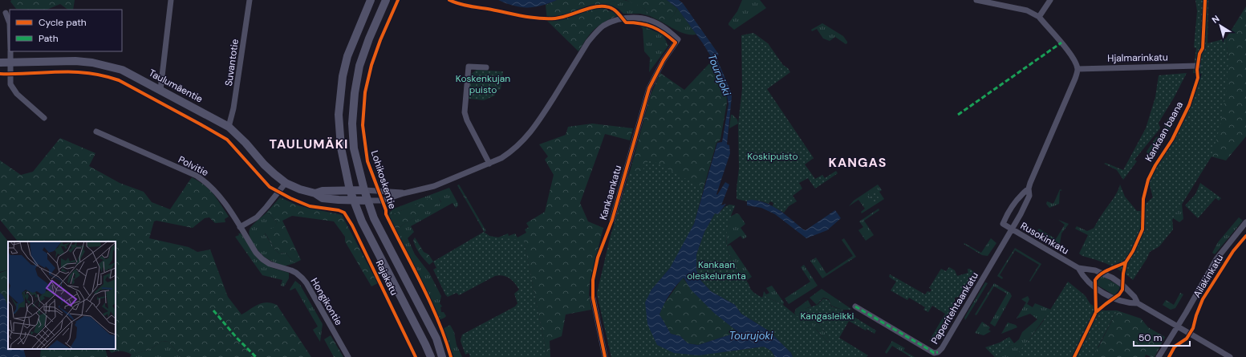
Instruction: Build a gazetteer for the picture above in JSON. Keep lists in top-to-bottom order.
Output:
{
  "streets": {
    "main road": ["Taulumäentie", "Lohikoskentie"],
    "street": [
      "Hjalmarinkatu",
      "Suvantotie",
      "Polvitie",
      "Kankaankatu",
      "Rusokinkatu",
      "Ailakinkatu",
      "Hongikontie",
      "Paperitehtaankatu"
    ],
    "cycle path": ["Kankaan baana", "Rajakatu"]
  },
  "crossings": [
    ["Hjalmarinkatu", "Paperitehtaankatu"],
    ["Suvantotie", "Taulumäentie"],
    ["Taulumäentie", "Lohikoskentie"],
    ["Taulumäentie", "Kankaankatu"],
    ["Polvitie", "Hongikontie"],
    ["Lohikoskentie", "Kankaankatu"],
    ["Rusokinkatu", "Ailakinkatu"],
    ["Rusokinkatu", "Paperitehtaankatu"]
  ],
  "districts": ["TAULUMÄKI", "KANGAS"],
  "water": ["Tourujoki"],
  "parks": [
    "Koskenkujan puisto",
    "Koskipuisto",
    "Kankaan oleskeluranta",
    "Kangasleikki"
  ],
  "legend": ["Cycle path", "Path"],
  "scale_bar": "50 m",
  "north": "top left"
}
